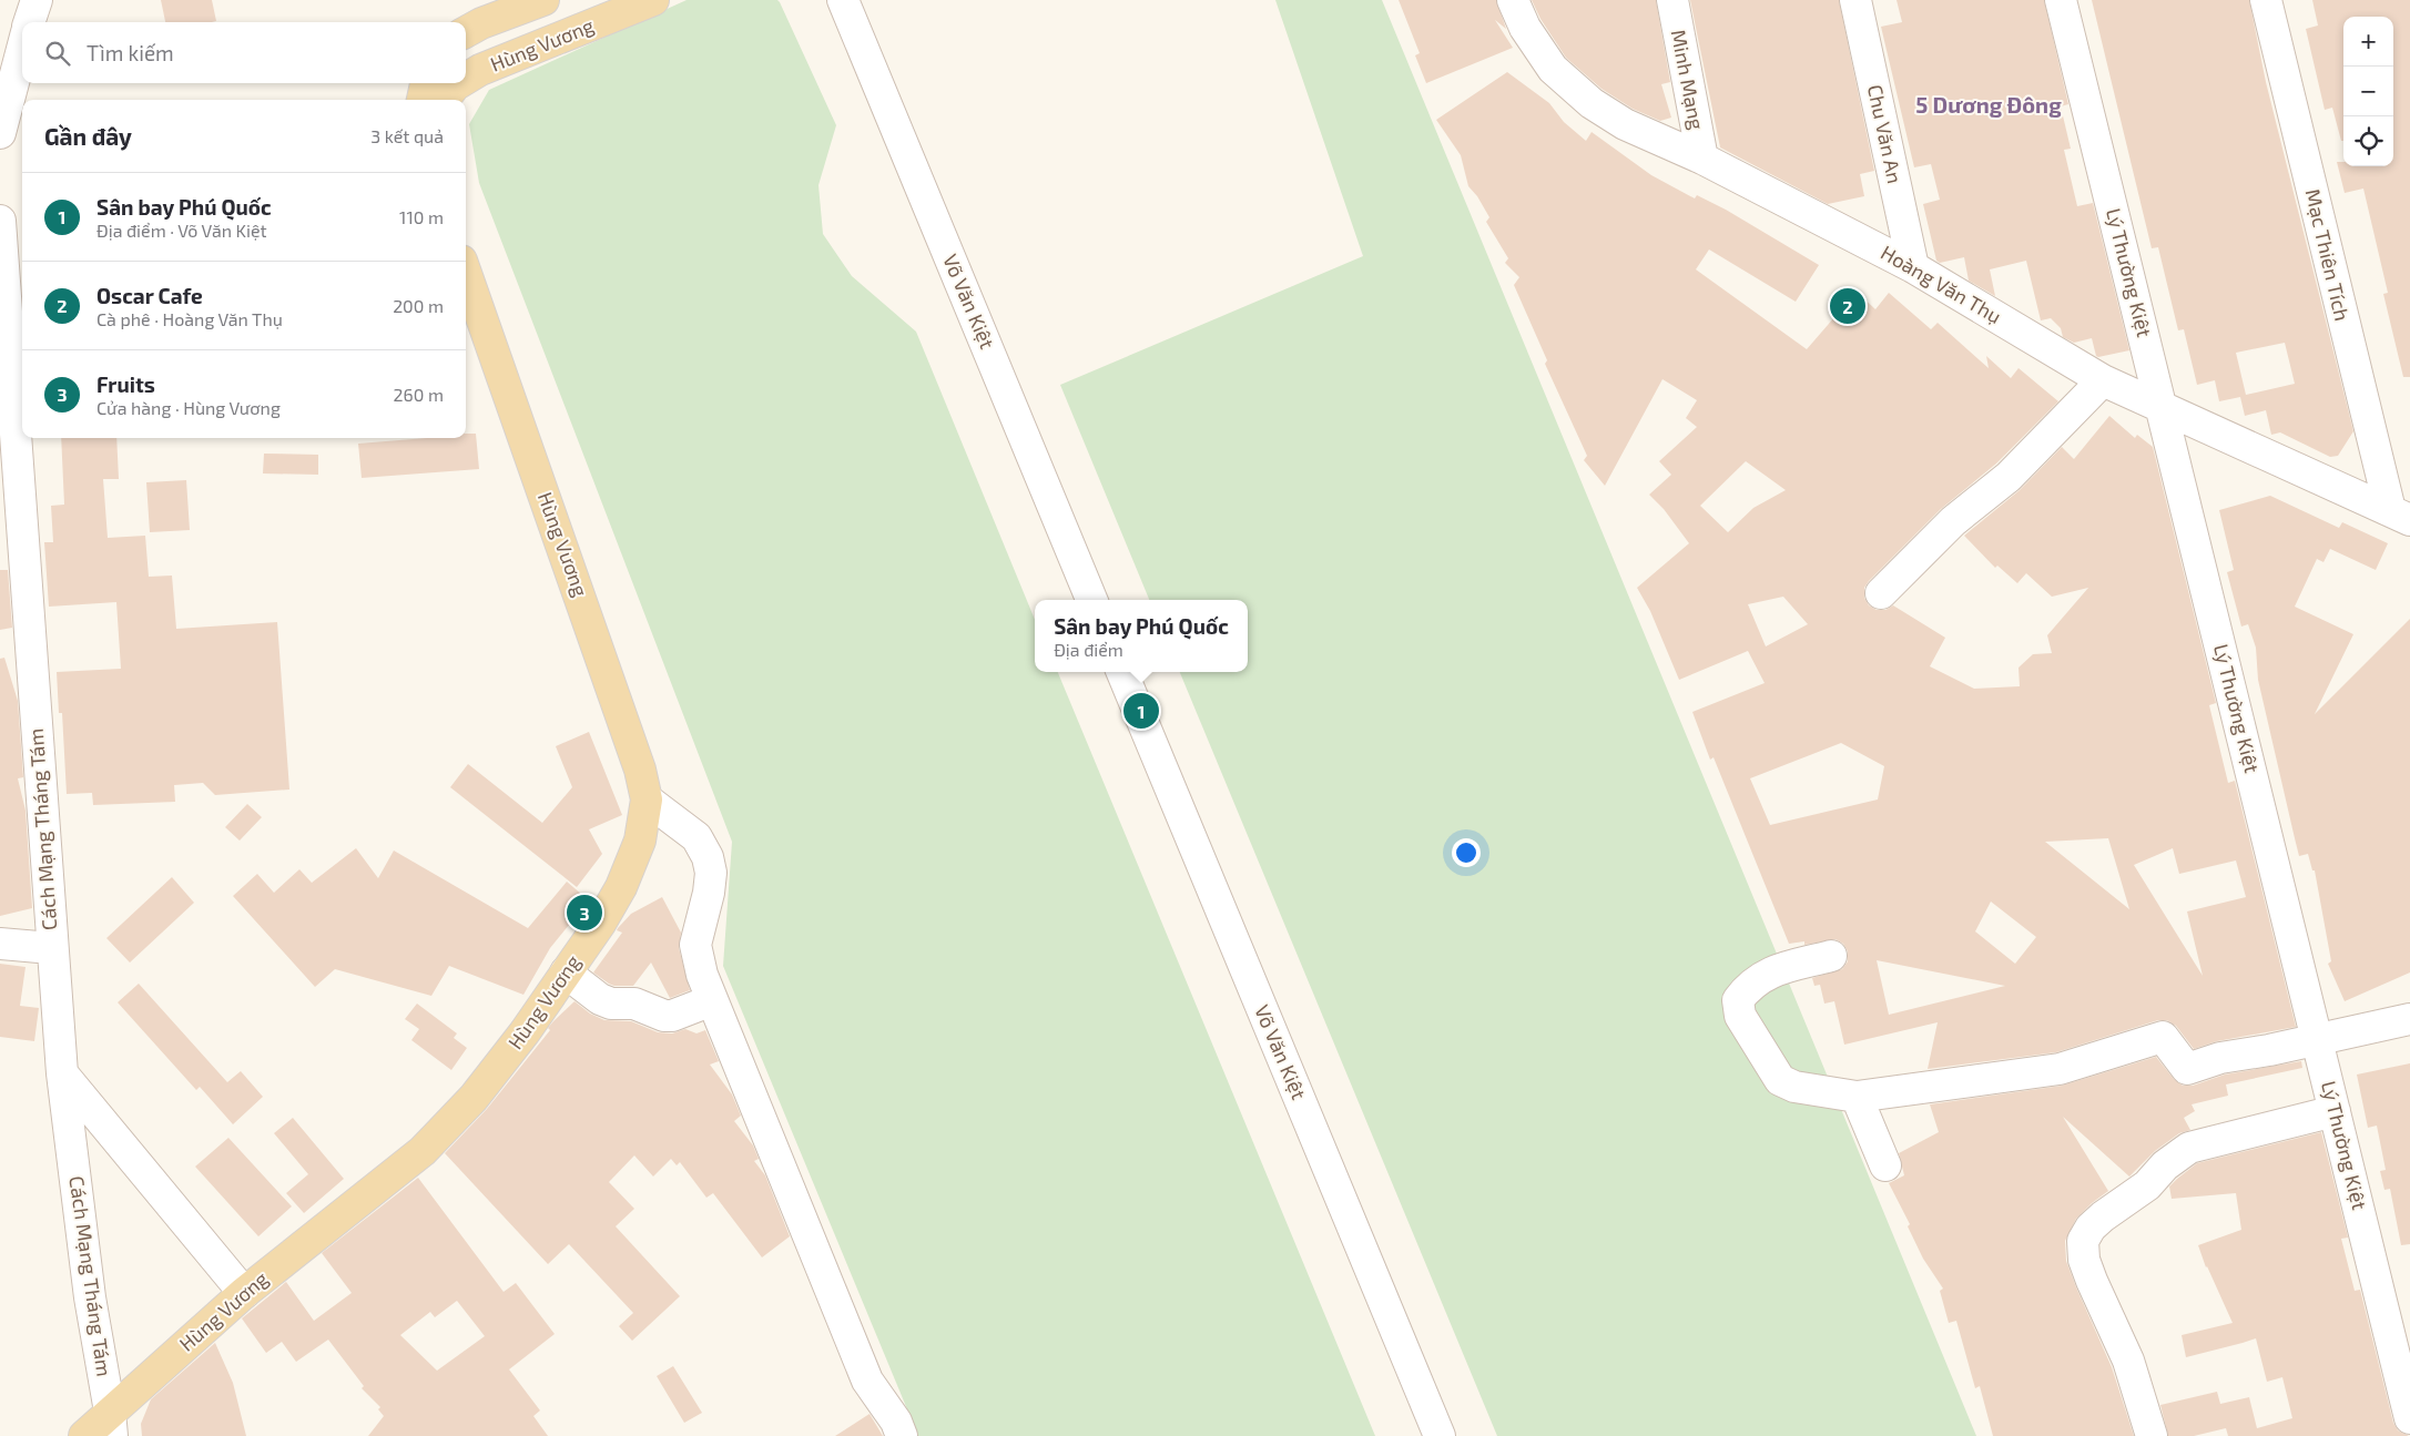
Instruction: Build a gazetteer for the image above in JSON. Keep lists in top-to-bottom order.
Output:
{
  "streets": {
    "main road": ["Hùng Vương"],
    "street": [
      "Minh Mạng",
      "Chu Văn An",
      "Mạc Thiên Tích",
      "Lý Thường Kiệt",
      "Hoàng Văn Thụ",
      "Võ Văn Kiệt",
      "Cách Mạng Tháng Tám"
    ]
  },
  "crossings": [
    ["Hùng Vương", "Cách Mạng Tháng Tám"],
    ["Minh Mạng", "Hoàng Văn Thụ"],
    ["Chu Văn An", "Hoàng Văn Thụ"],
    ["Mạc Thiên Tích", "Hoàng Văn Thụ"],
    ["Lý Thường Kiệt", "Hoàng Văn Thụ"]
  ],
  "districts": ["5 Dương Đông"],
  "page": {
    "map_buttons": ["+", "−"],
    "search": "Tìm kiếm",
    "heading": ["Gần đây", "3 kết quả"],
    "list": [
      {
        "mark": "1",
        "name": "Sân bay Phú Quốc",
        "note": "Địa điểm · Võ Văn Kiệt",
        "value": "110 m"
      },
      {
        "mark": "2",
        "name": "Oscar Cafe",
        "note": "Cà phê · Hoàng Văn Thụ",
        "value": "200 m"
      },
      {
        "mark": "3",
        "name": "Fruits",
        "note": "Cửa hàng · Hùng Vương",
        "value": "260 m"
      }
    ],
    "pins": ["2", "1", "3"],
    "popup": ["Sân bay Phú Quốc", "Địa điểm"]
  }
}
